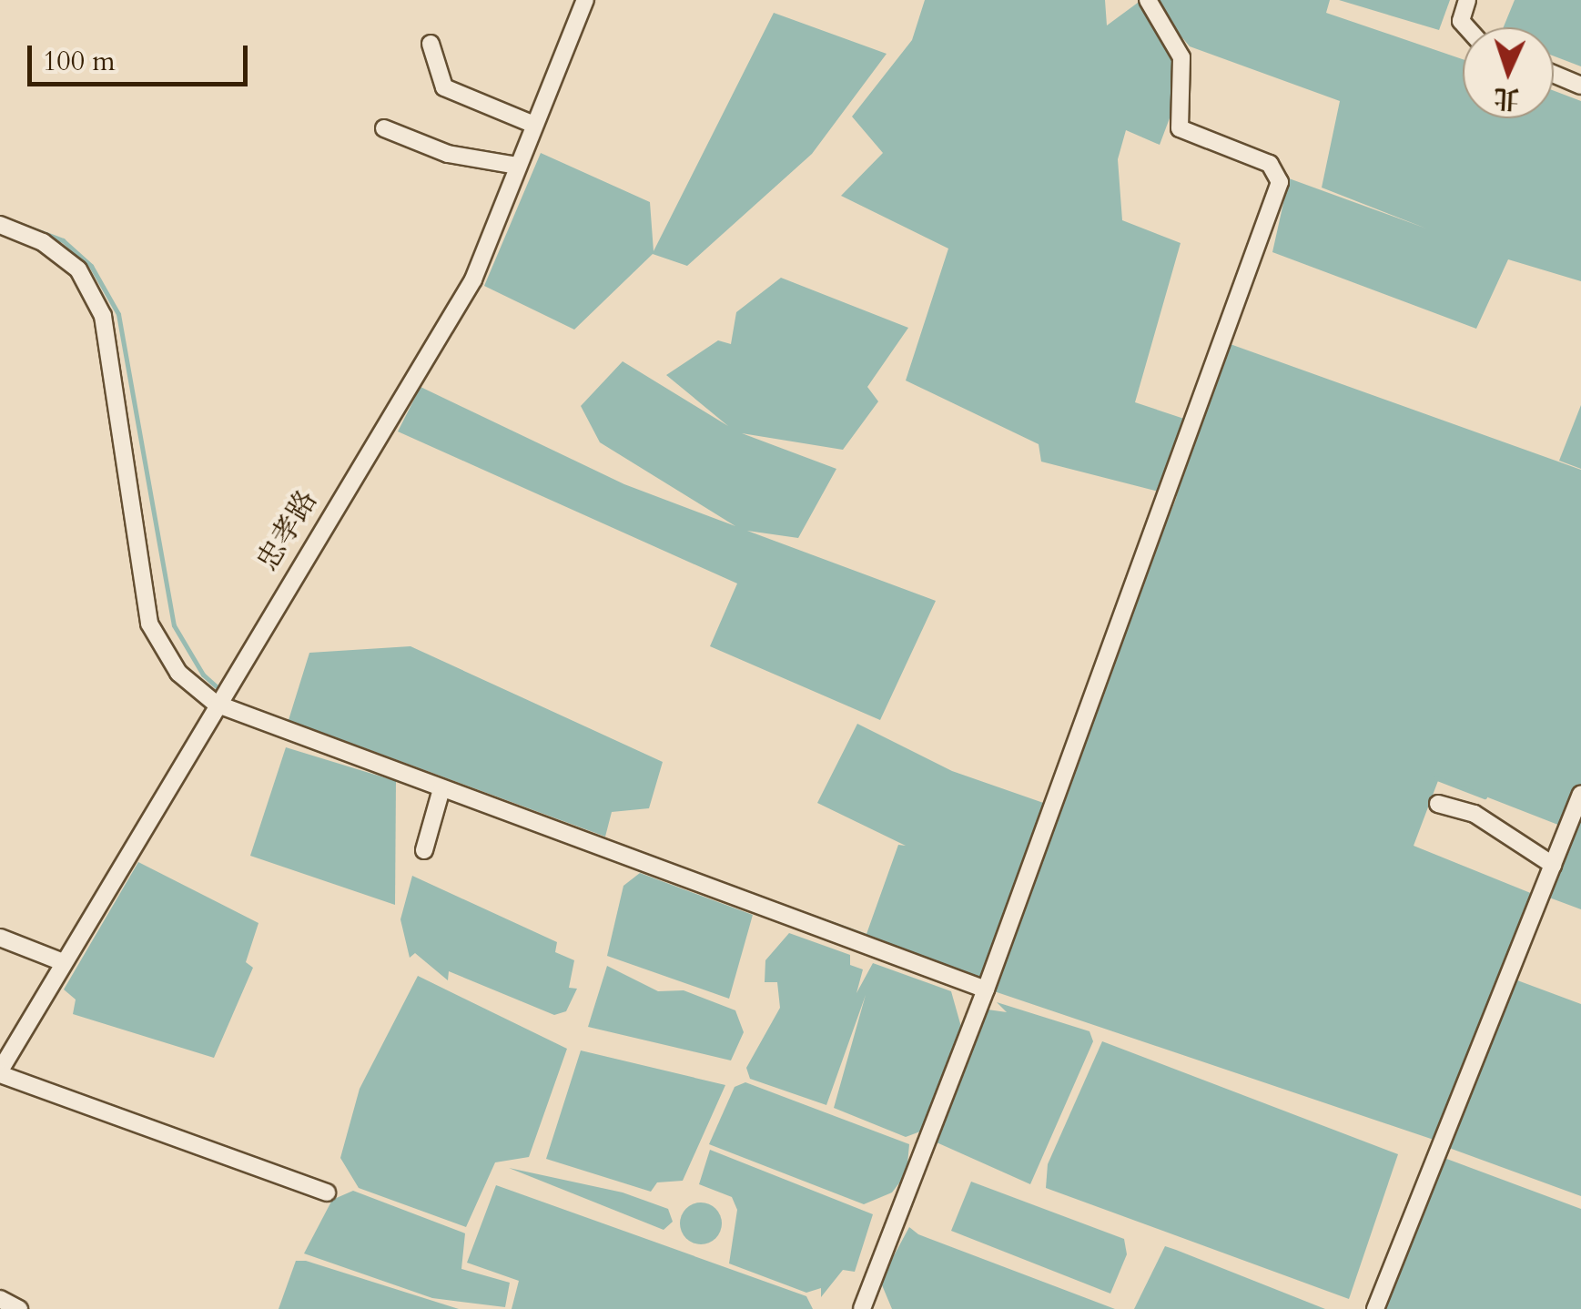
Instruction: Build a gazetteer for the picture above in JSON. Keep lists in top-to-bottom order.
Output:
{
  "streets": {
    "street": ["忠孝路"]
  },
  "scale_bar": "100 m",
  "north": "bottom"
}
